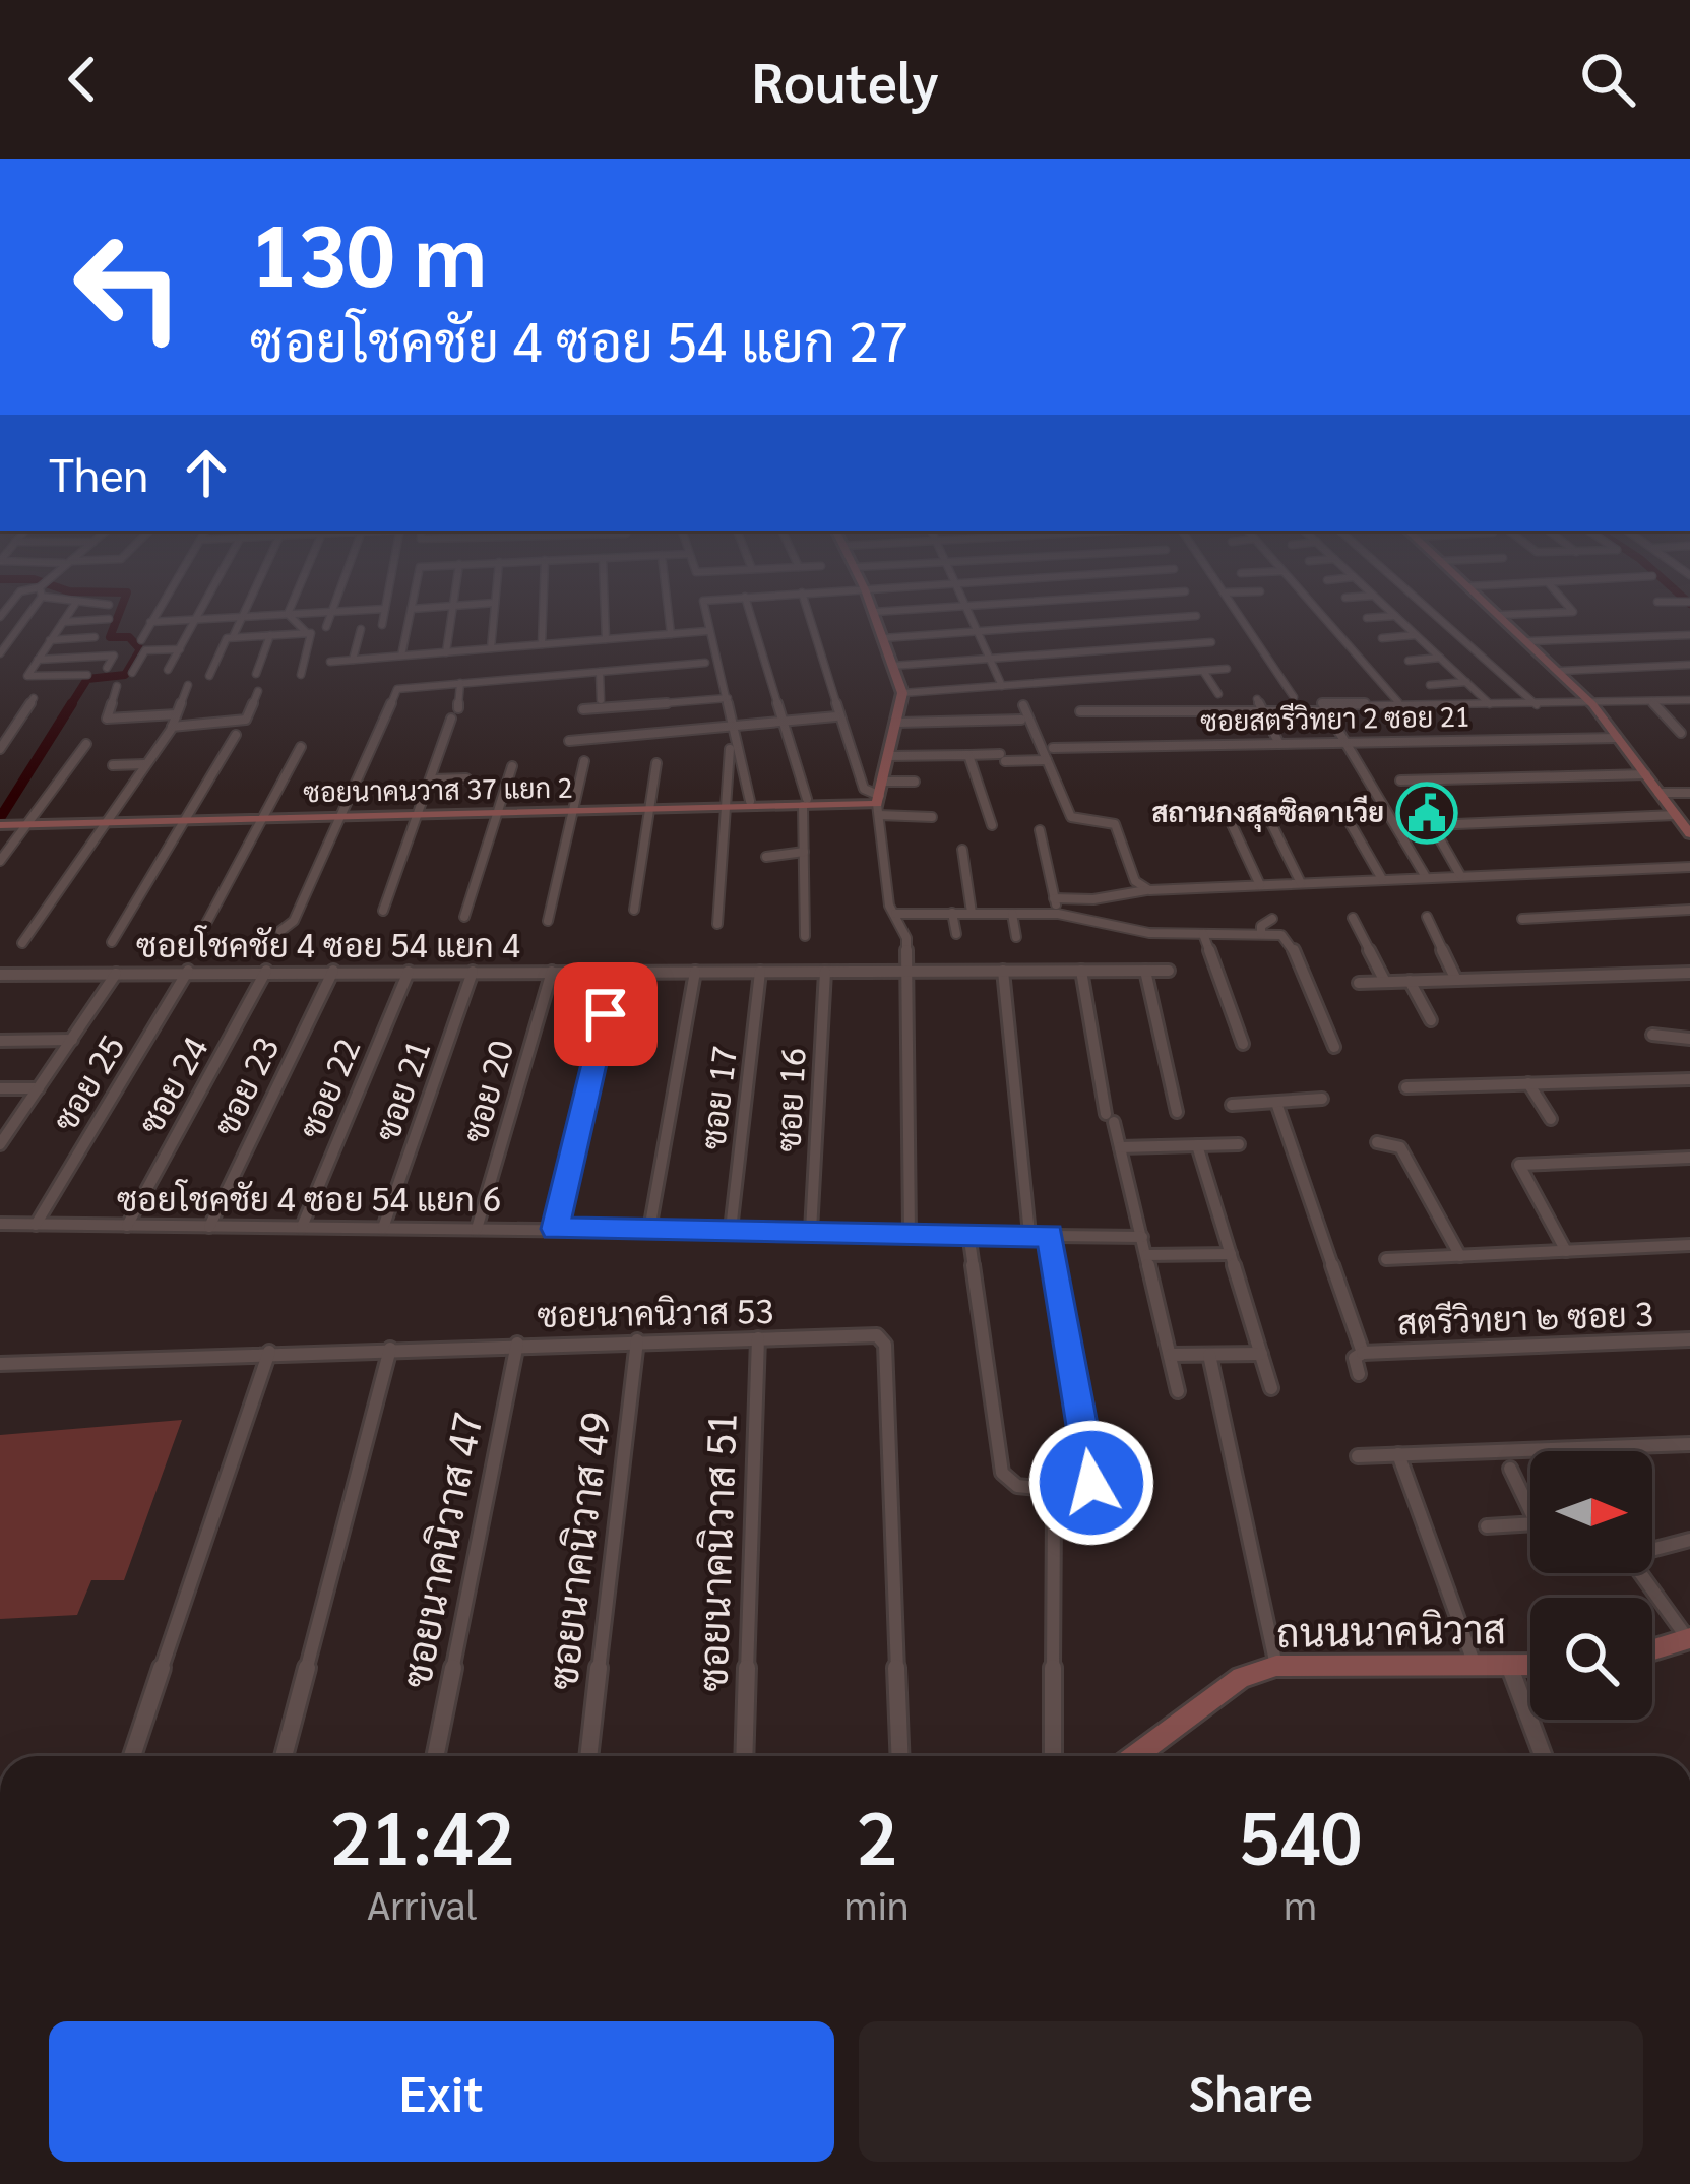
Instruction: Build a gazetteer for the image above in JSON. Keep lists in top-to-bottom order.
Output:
{
  "streets": {
    "street": [
      "ซอยสตรีวิทยา 2 ซอย 21",
      "ซอยนาคนวาส 37 แยก 2",
      "ซอยโชคชัย 4 ซอย 54 แยก 4",
      "ซอย 25",
      "ซอย 24",
      "ซอย 23",
      "ซอย 22",
      "ซอย 21",
      "ซอย 20",
      "ซอย 17",
      "ซอย 16",
      "ซอยโชคชัย 4 ซอย 54 แยก 6",
      "ซอยนาคนิวาส 53",
      "สตรีวิทยา ๒ ซอย 3",
      "ซอยนาคนิวาส 47",
      "ซอยนาคนิวาส 49",
      "ซอยนาคนิวาส 51",
      "ถนนนาคนิวาส"
    ]
  },
  "crossings": [
    ["ซอยโชคชัย 4 ซอย 54 แยก 4", "ซอย 25"],
    ["ซอยโชคชัย 4 ซอย 54 แยก 4", "ซอย 24"],
    ["ซอยโชคชัย 4 ซอย 54 แยก 4", "ซอย 23"],
    ["ซอยโชคชัย 4 ซอย 54 แยก 4", "ซอย 22"],
    ["ซอยโชคชัย 4 ซอย 54 แยก 4", "ซอย 21"],
    ["ซอยโชคชัย 4 ซอย 54 แยก 4", "ซอย 20"],
    ["ซอยโชคชัย 4 ซอย 54 แยก 4", "ซอย 17"],
    ["ซอยโชคชัย 4 ซอย 54 แยก 4", "ซอย 16"],
    ["ซอย 25", "ซอยโชคชัย 4 ซอย 54 แยก 6"],
    ["ซอย 24", "ซอยโชคชัย 4 ซอย 54 แยก 6"],
    ["ซอย 23", "ซอยโชคชัย 4 ซอย 54 แยก 6"],
    ["ซอย 22", "ซอยโชคชัย 4 ซอย 54 แยก 6"],
    ["ซอย 21", "ซอยโชคชัย 4 ซอย 54 แยก 6"],
    ["ซอย 20", "ซอยโชคชัย 4 ซอย 54 แยก 6"],
    ["ซอย 17", "ซอยโชคชัย 4 ซอย 54 แยก 6"],
    ["ซอย 16", "ซอยโชคชัย 4 ซอย 54 แยก 6"],
    ["ซอยนาคนิวาส 53", "ซอยนาคนิวาส 47"],
    ["ซอยนาคนิวาส 53", "ซอยนาคนิวาส 49"],
    ["ซอยนาคนิวาส 53", "ซอยนาคนิวาส 51"]
  ],
  "places": {
    "public building": ["สถานกงสุลซิลดาเวีย"]
  },
  "north": "right",
  "page": {
    "header": "Routely",
    "turn": ["130 m", "ซอยโชคชัย 4 ซอย 54 แยก 27"],
    "then": "Then",
    "eta": [
      "21:42",
      "Arrival",
      "2",
      "min",
      "540",
      "m"
    ],
    "buttons": ["Exit", "Share"]
  }
}
